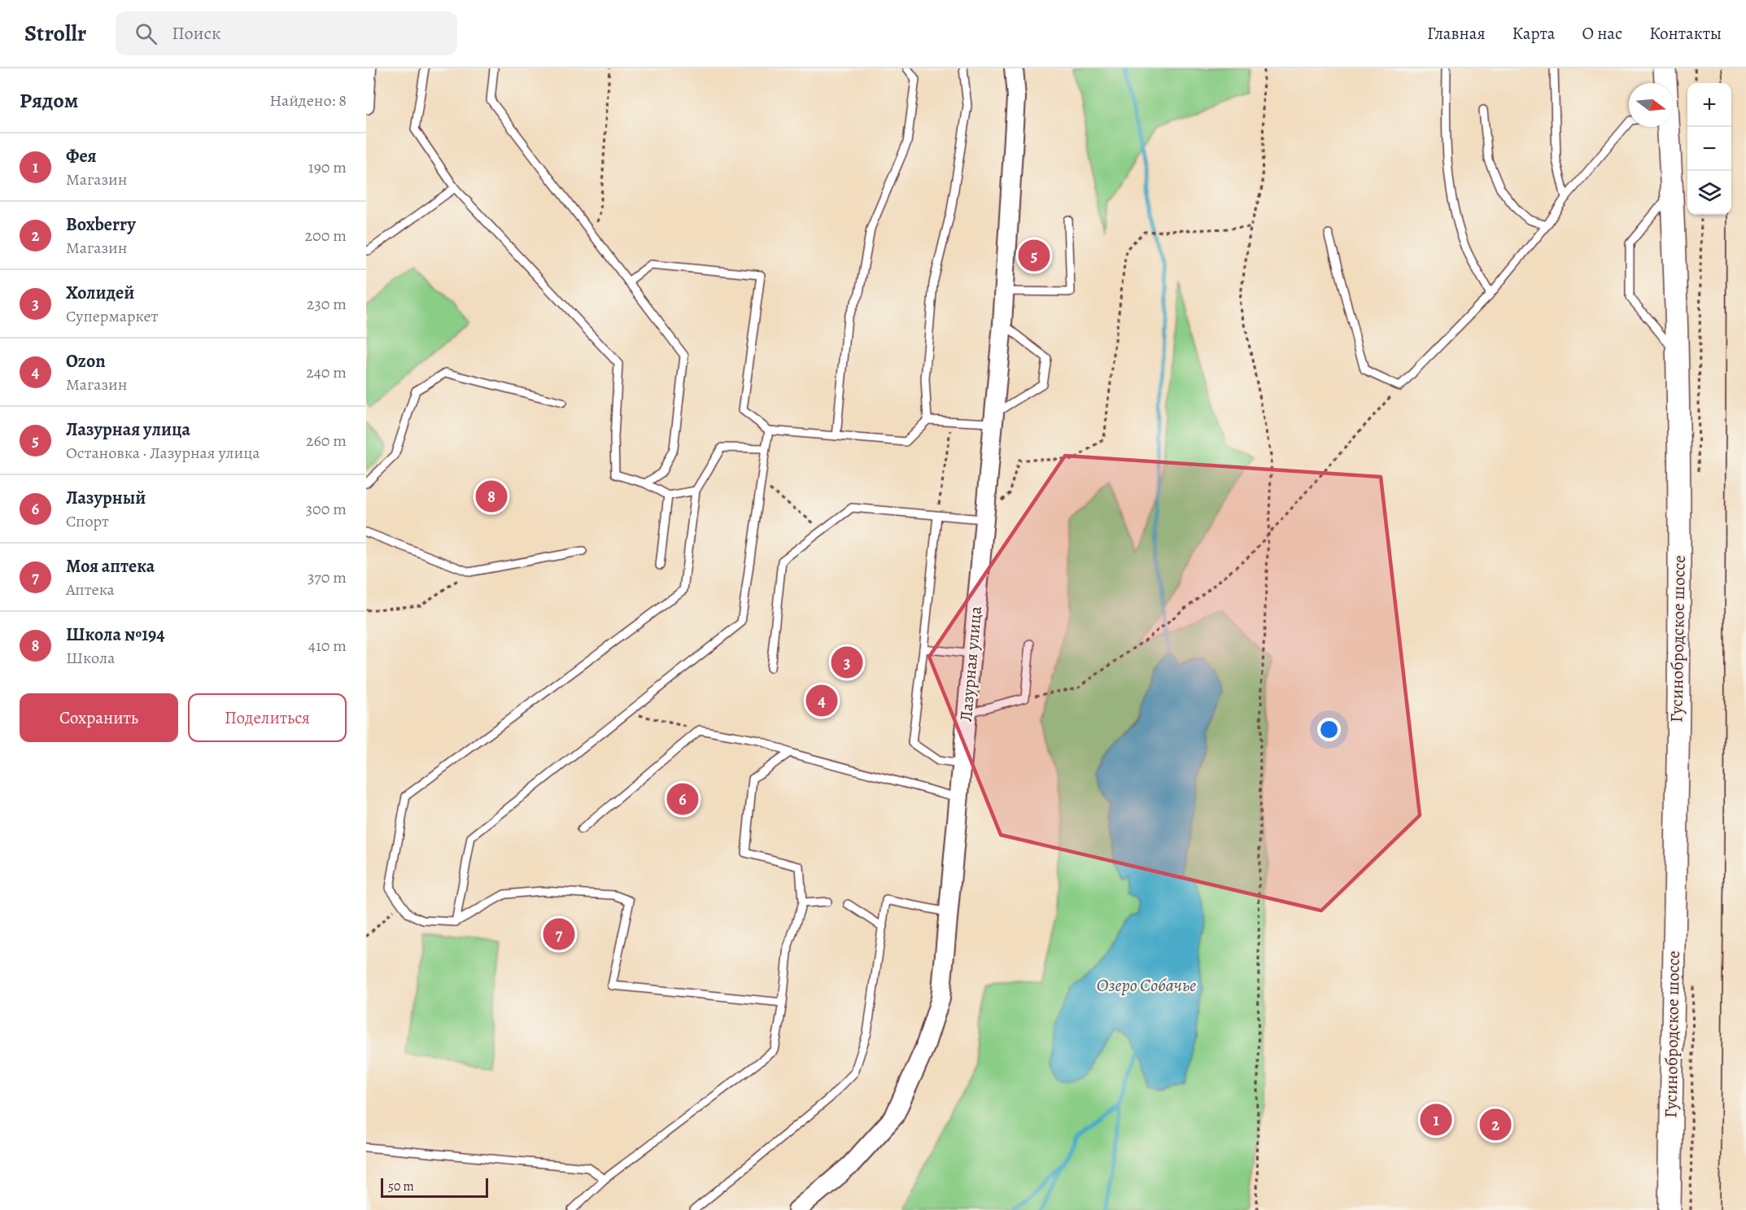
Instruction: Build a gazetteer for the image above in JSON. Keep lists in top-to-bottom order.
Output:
{
  "streets": {
    "main road": ["Гусинобродское шоссе"],
    "street": ["Лазурная улица"]
  },
  "water": ["Озеро Собачье"],
  "scale_bar": "50 m",
  "north": "right",
  "page": {
    "header": "Strollr",
    "search": "Поиск",
    "nav": [
      "Главная",
      "Карта",
      "О нас",
      "Контакты"
    ],
    "heading": ["Рядом", "Найдено: 8"],
    "map_buttons": ["+", "−"],
    "list": [
      {
        "mark": "1",
        "name": "Фея",
        "note": "Магазин",
        "value": "190 m"
      },
      {
        "mark": "2",
        "name": "Boxberry",
        "note": "Магазин",
        "value": "200 m"
      },
      {
        "mark": "3",
        "name": "Холидей",
        "note": "Супермаркет",
        "value": "230 m"
      },
      {
        "mark": "4",
        "name": "Ozon",
        "note": "Магазин",
        "value": "240 m"
      },
      {
        "mark": "5",
        "name": "Лазурная улица",
        "note": "Остановка · Лазурная улица",
        "value": "260 m"
      },
      {
        "mark": "6",
        "name": "Лазурный",
        "note": "Спорт",
        "value": "300 m"
      },
      {
        "mark": "7",
        "name": "Моя аптека",
        "note": "Аптека",
        "value": "370 m"
      },
      {
        "mark": "8",
        "name": "Школа №194",
        "note": "Школа",
        "value": "410 m"
      }
    ],
    "pins": [
      "5",
      "8",
      "3",
      "4",
      "6",
      "7",
      "1",
      "2"
    ],
    "buttons": ["Сохранить", "Поделиться"],
    "scale": "50 m"
  }
}
